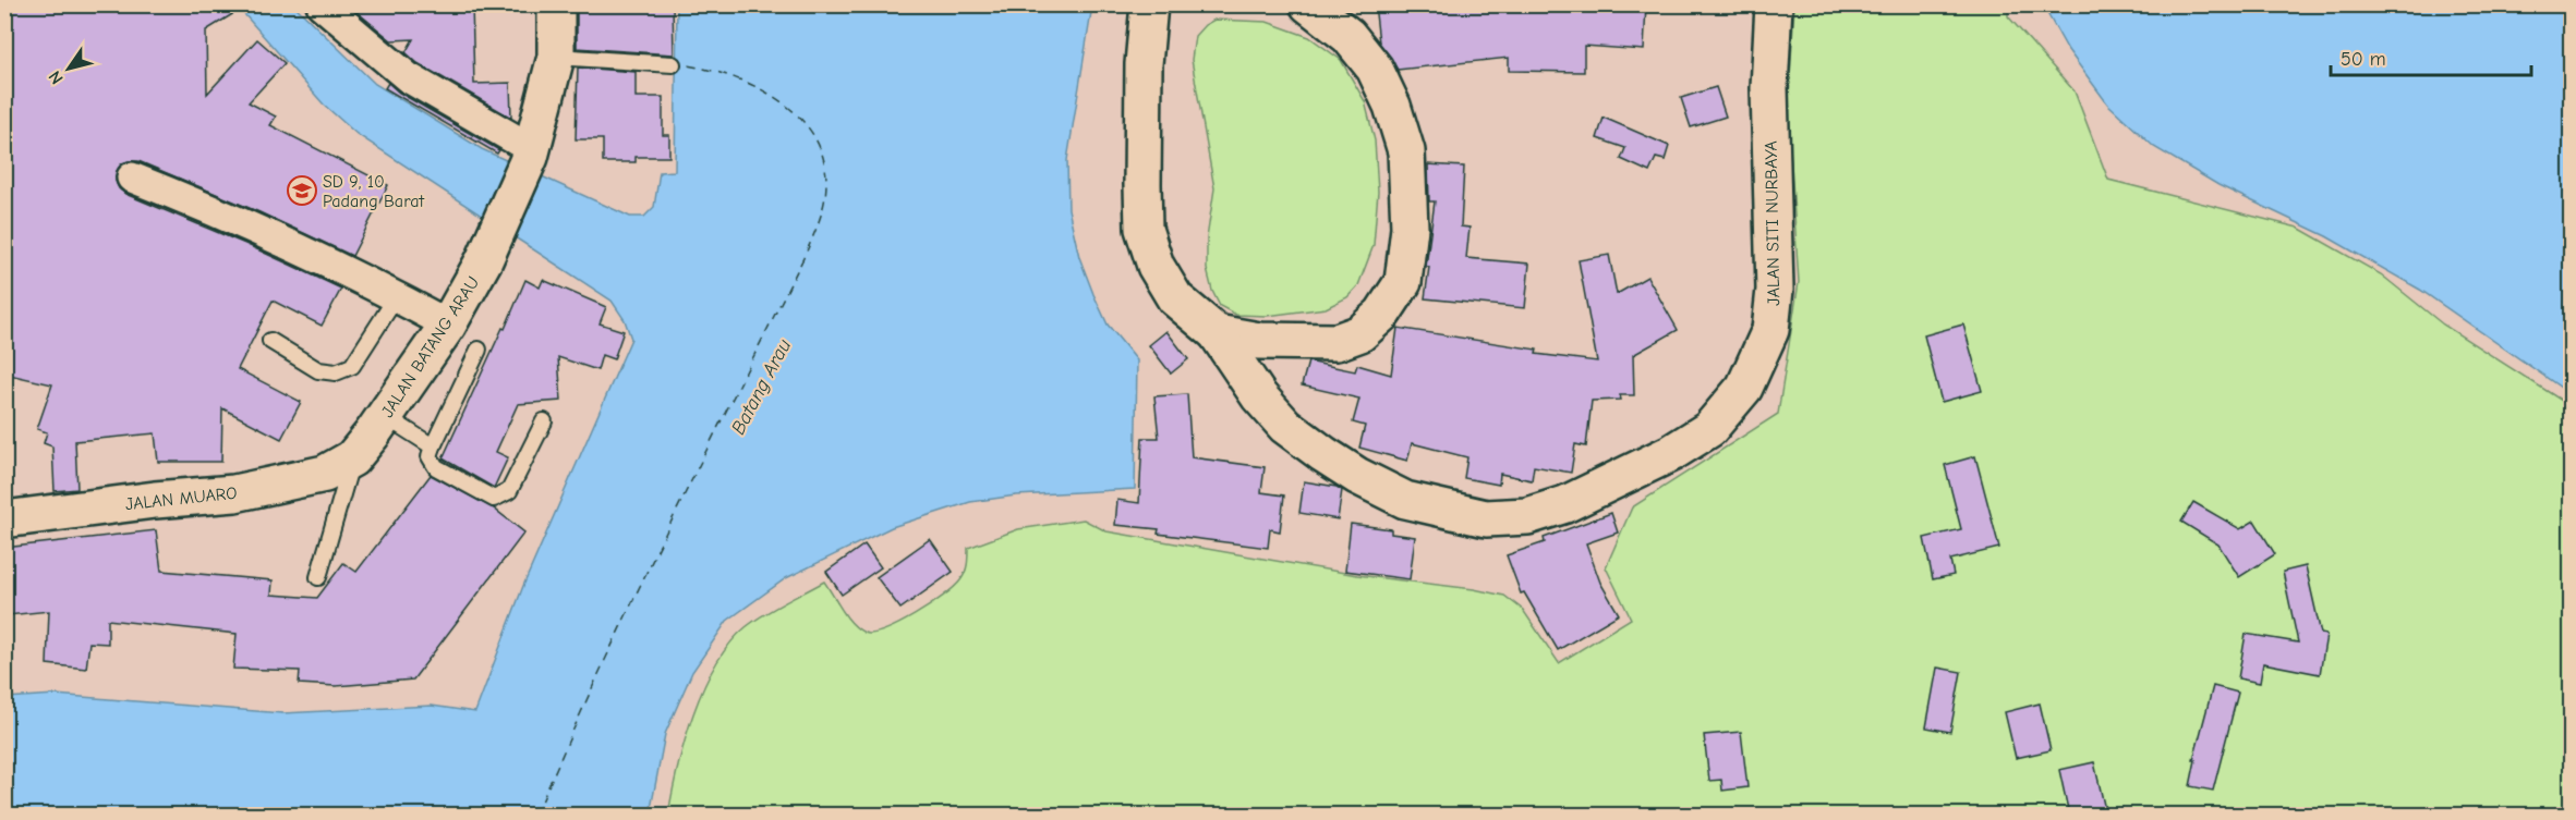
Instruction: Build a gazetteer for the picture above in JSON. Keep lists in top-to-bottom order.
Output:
{
  "streets": {
    "street": ["JALAN SITI NURBAYA", "JALAN BATANG ARAU", "JALAN MUARO"]
  },
  "crossings": [
    ["JALAN BATANG ARAU", "JALAN MUARO"]
  ],
  "water": ["Batang Arau"],
  "places": {
    "school or university": ["SD 9, 10 Padang Barat"]
  },
  "scale_bar": "50 m",
  "north": "bottom left"
}
